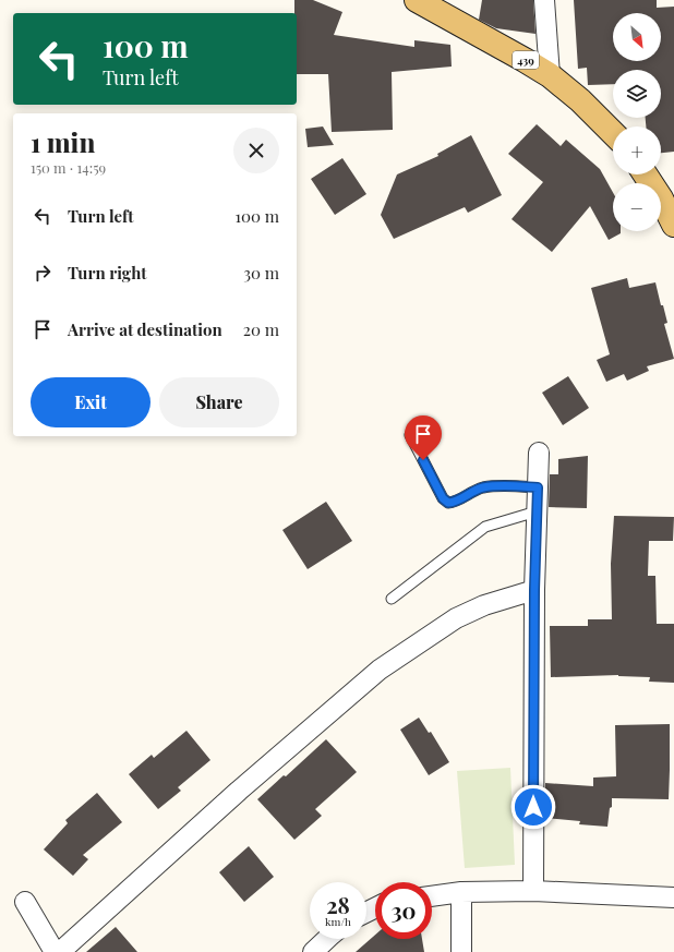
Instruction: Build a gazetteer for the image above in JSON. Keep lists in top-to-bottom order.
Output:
{
  "streets": {
    "main road": ["439"]
  },
  "north": "bottom right",
  "page": {
    "map_buttons": ["+", "−"],
    "turn": ["100 m", "Turn left"],
    "heading": ["1 min", "150 m · 14:59"],
    "list": [
      {
        "name": "Turn left",
        "value": "100 m"
      },
      {
        "name": "Turn right",
        "value": "30 m"
      },
      {
        "name": "Arrive at destination",
        "value": "20 m"
      }
    ],
    "buttons": ["Exit", "Share"],
    "speed": "28 km/h",
    "limit": "30"
  }
}
